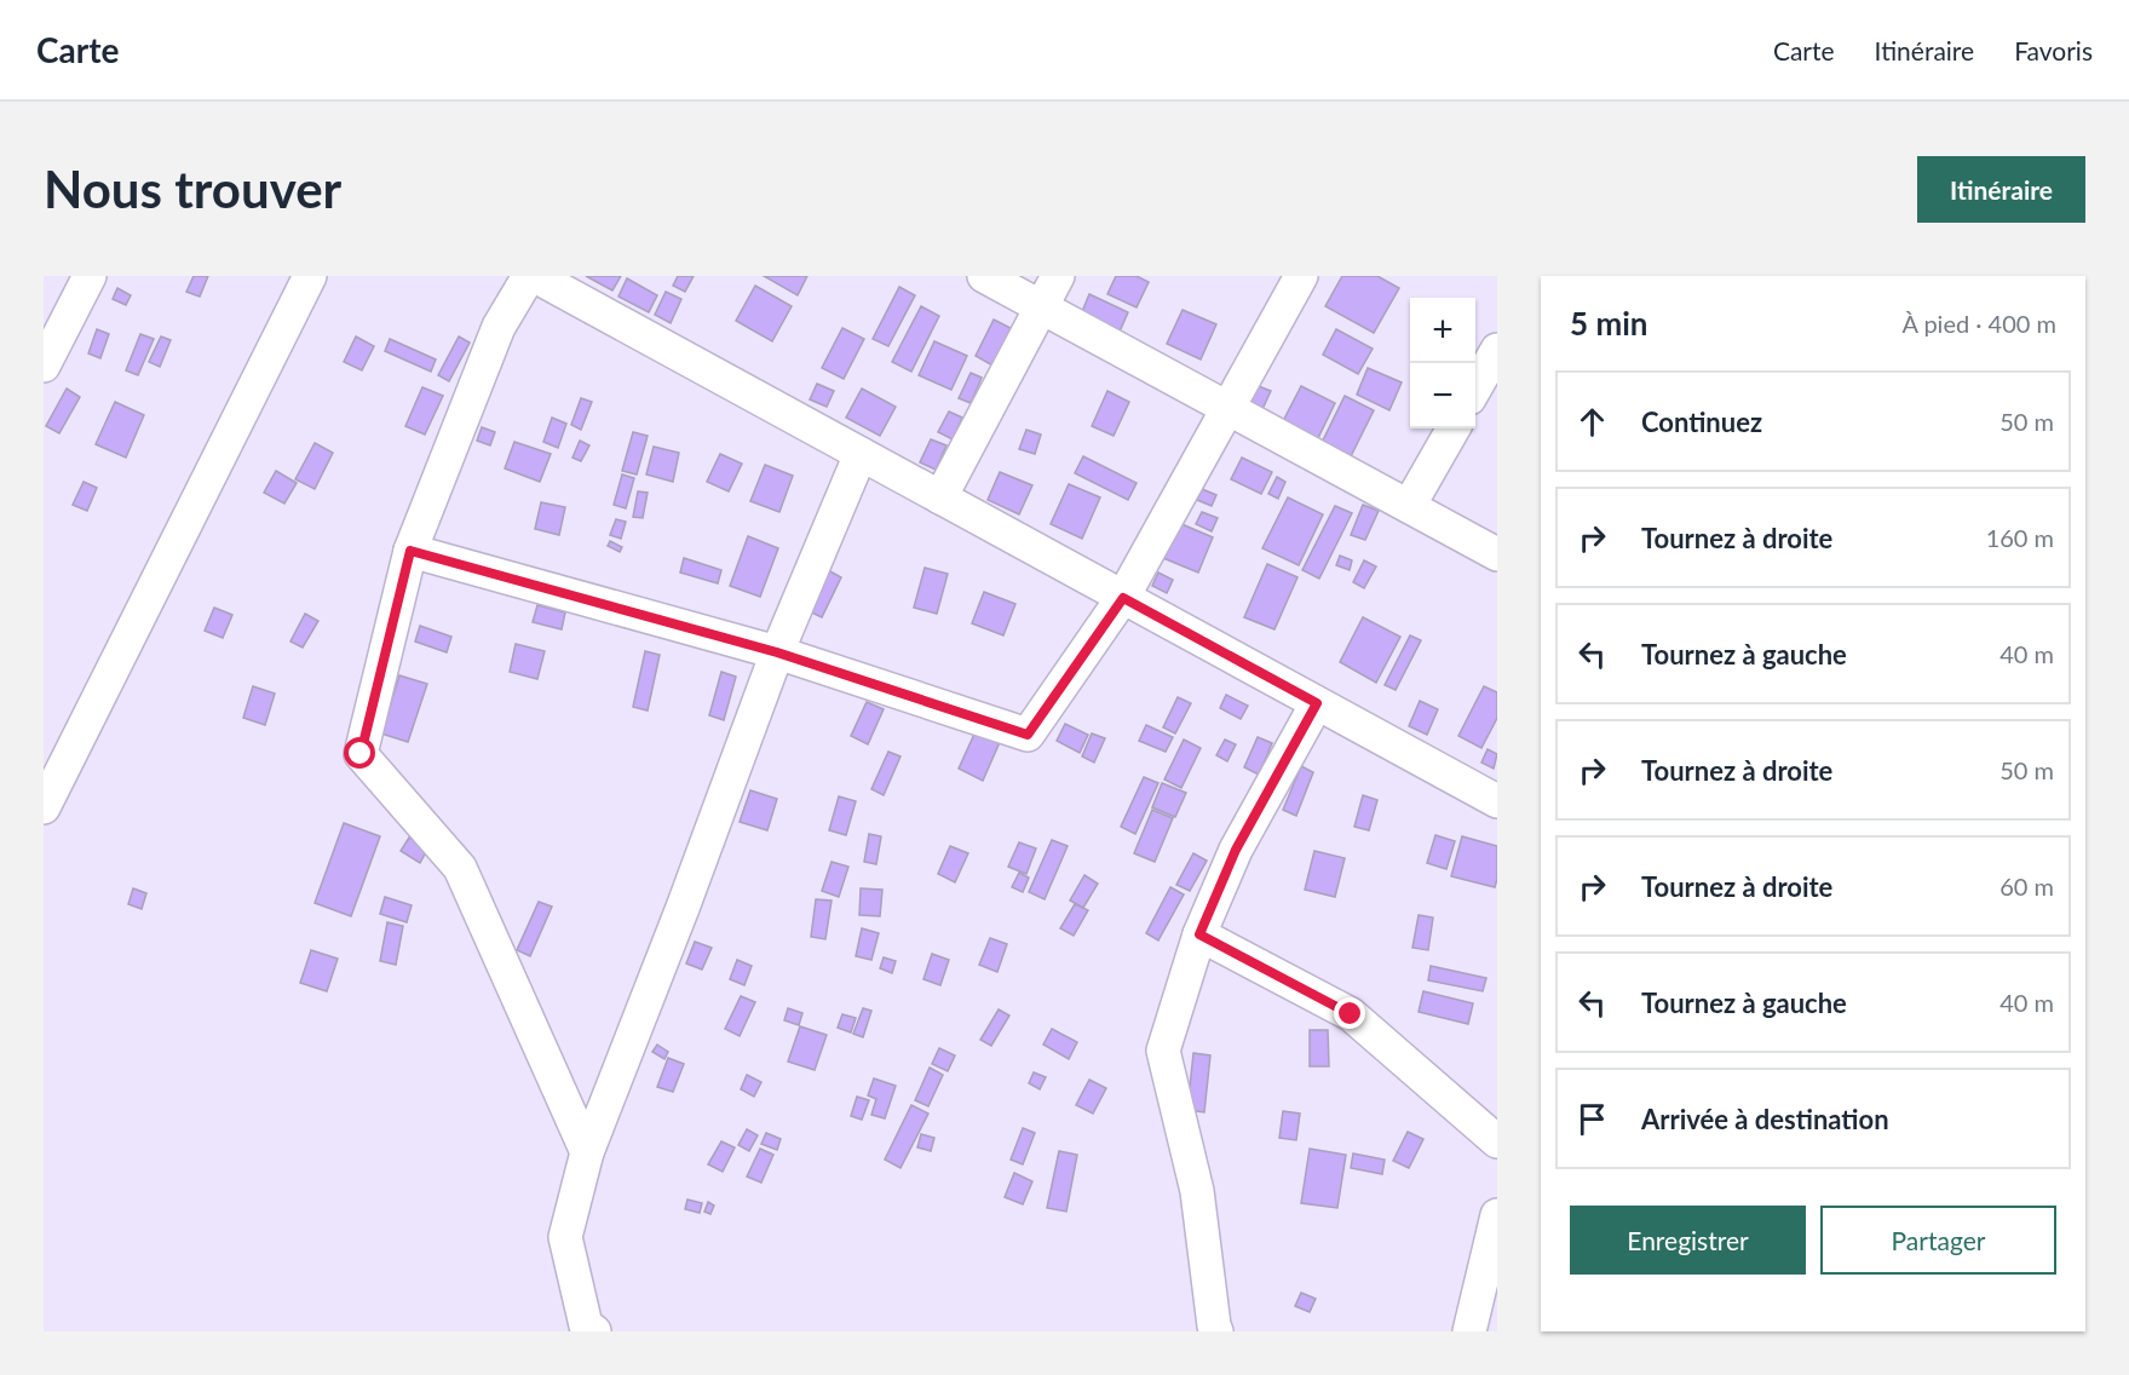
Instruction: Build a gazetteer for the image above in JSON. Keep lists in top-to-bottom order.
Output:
{
  "page": {
    "header": "Carte",
    "nav": ["Carte", "Itinéraire", "Favoris"],
    "buttons": [
      "Itinéraire",
      ["Enregistrer", "Partager"]
    ],
    "title": "Nous trouver",
    "heading": ["5 min", "À pied · 400 m"],
    "map_buttons": ["+", "−"],
    "list": [
      ["Continuez", "50 m"],
      ["Tournez à droite", "160 m"],
      ["Tournez à gauche", "40 m"],
      ["Tournez à droite", "50 m"],
      ["Tournez à droite", "60 m"],
      ["Tournez à gauche", "40 m"],
      "Arrivée à destination"
    ]
  }
}
